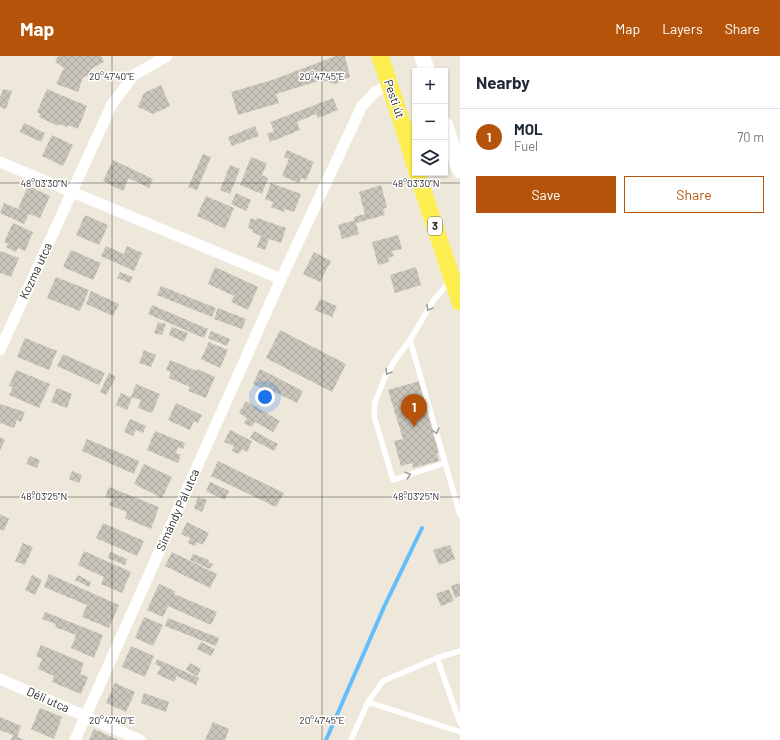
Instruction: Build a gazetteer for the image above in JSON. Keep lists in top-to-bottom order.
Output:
{
  "streets": {
    "main road": ["Pesti út", "3"],
    "street": ["Kozma utca", "Simándy Pál utca", "Déli utca"]
  },
  "crossings": [
    ["Pesti út", "Simándy Pál utca"],
    ["Simándy Pál utca", "Déli utca"]
  ],
  "page": {
    "header": "Map",
    "nav": ["Map", "Layers", "Share"],
    "heading": "Nearby",
    "map_buttons": ["+", "−"],
    "list": [
      {
        "mark": "1",
        "name": "MOL",
        "note": "Fuel",
        "value": "70 m"
      }
    ],
    "buttons": ["Save", "Share"],
    "pins": "1"
  },
  "coordinates": [
    "20°47'40\"E",
    "20°47'45\"E",
    "48°03'30\"N",
    "48°03'25\"N"
  ]
}
